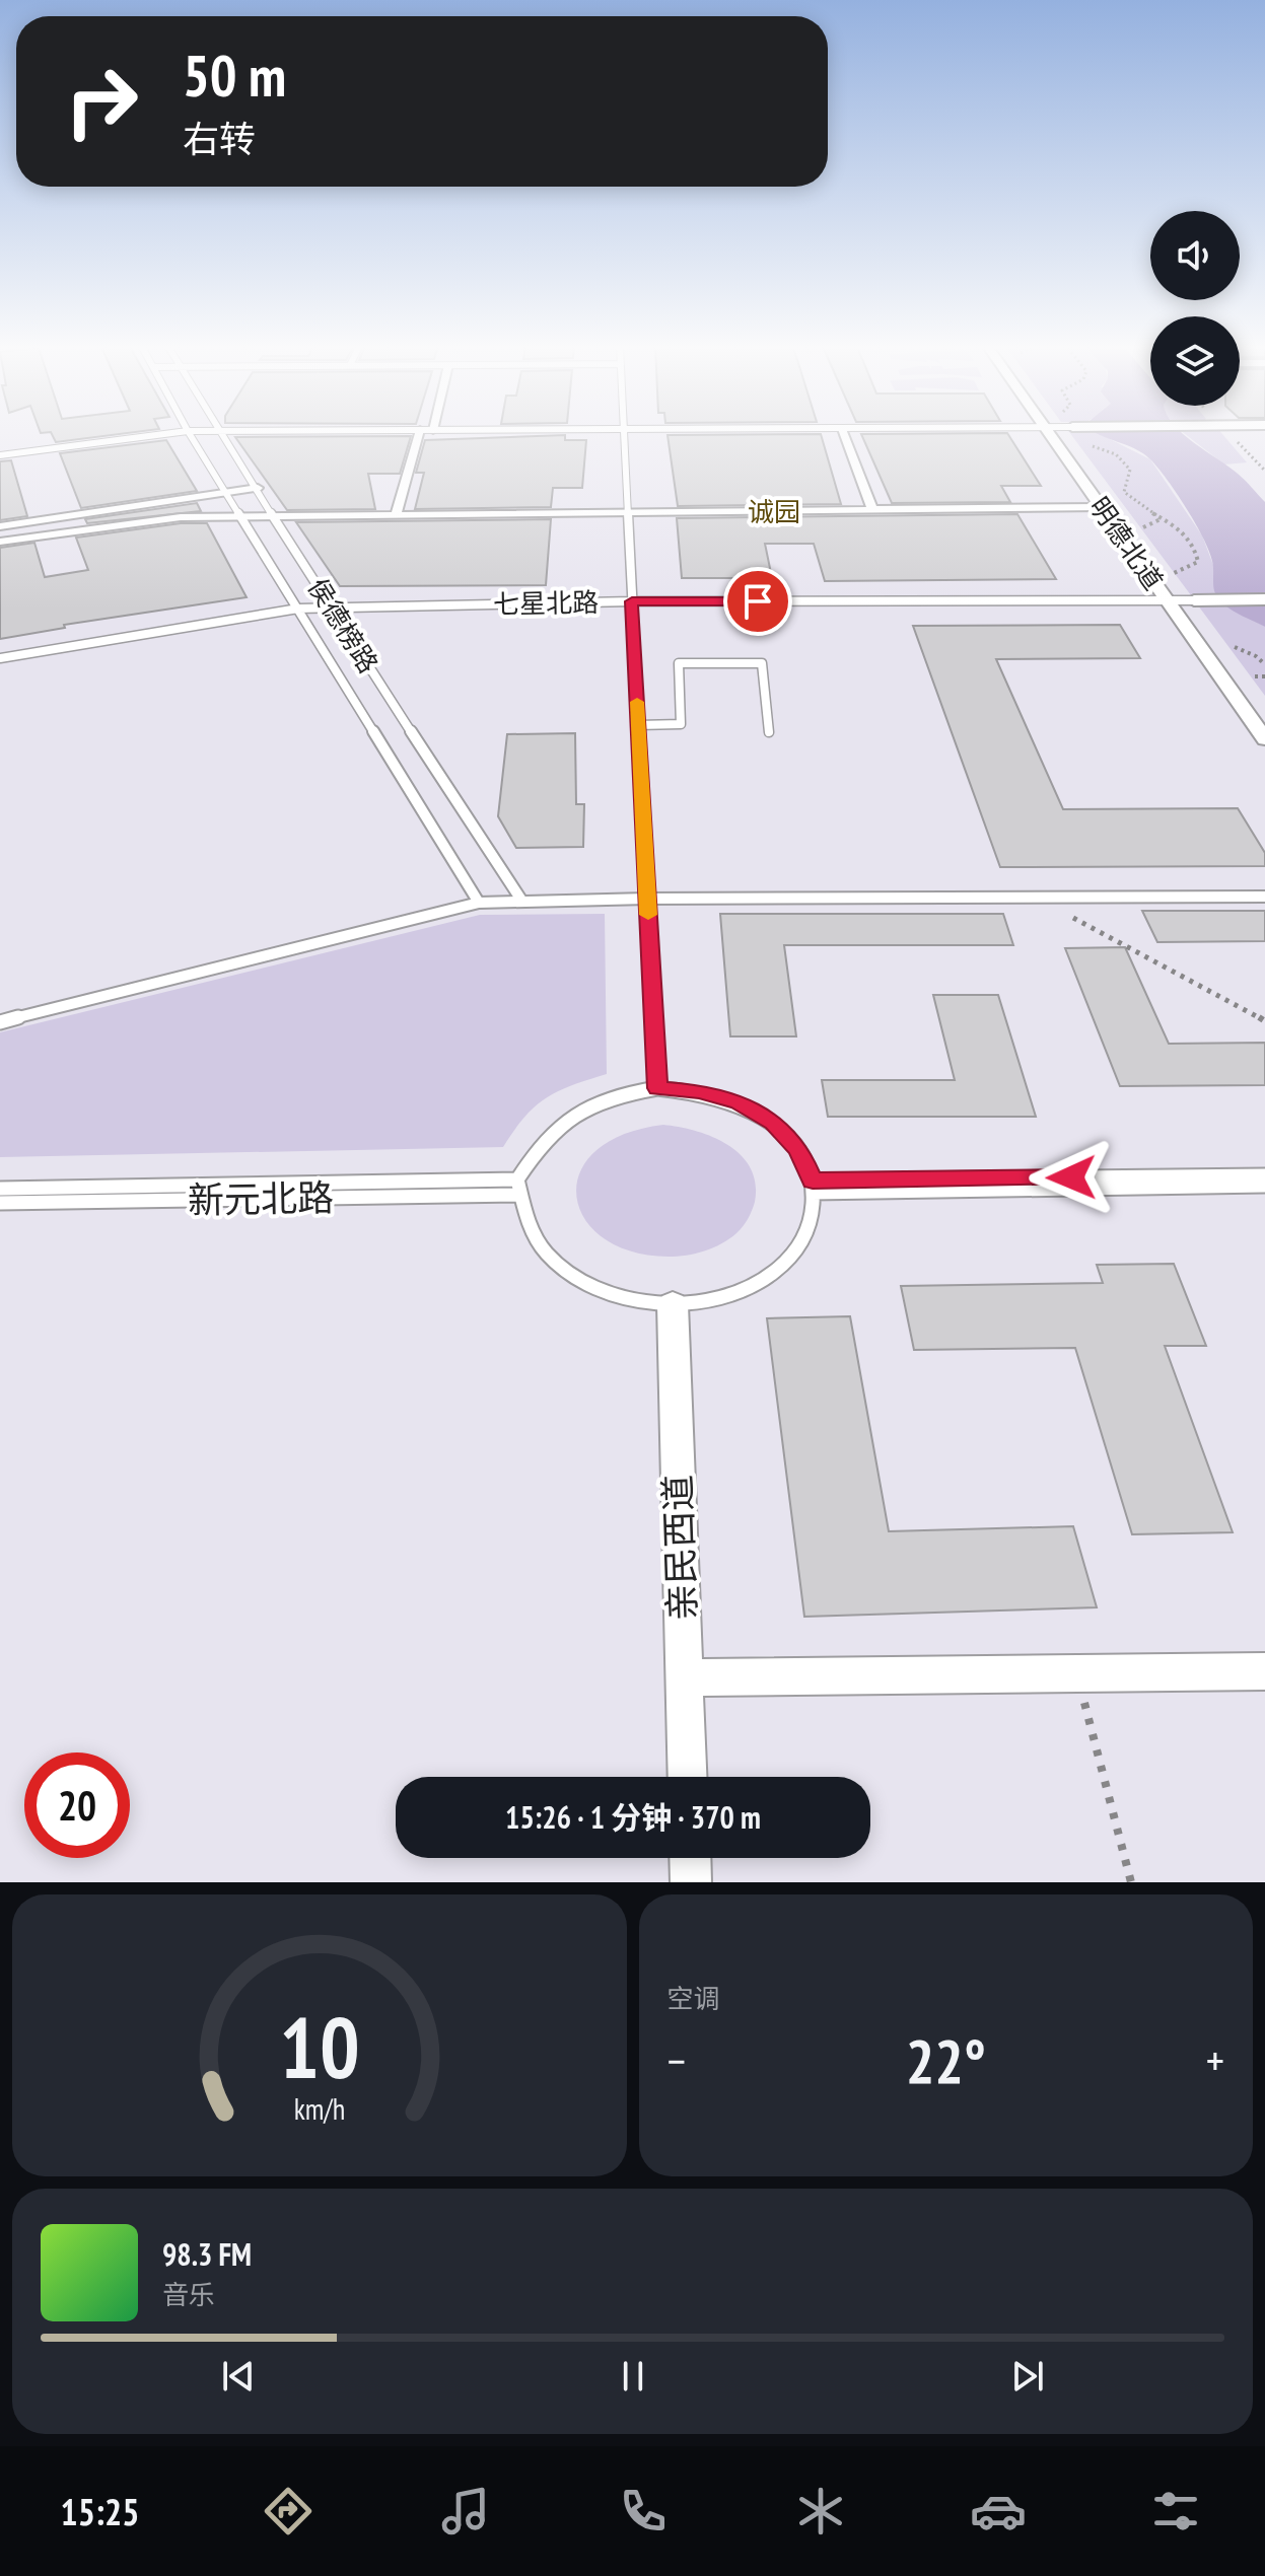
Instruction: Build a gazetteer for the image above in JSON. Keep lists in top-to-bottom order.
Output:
{
  "streets": {
    "street": ["明德北道", "亲民西道"],
    "lane": ["七星北路", "侯德榜路", "新元北路"]
  },
  "crossings": [
    ["明德北道", "七星北路"],
    ["七星北路", "侯德榜路"],
    ["新元北路", "亲民西道"]
  ],
  "districts": ["诚园"],
  "page": {
    "turn": ["50 m", "右转"],
    "limit": "20",
    "trip": "15:26 · 1 分钟 · 370 m",
    "tile": "空调",
    "heat": ["−", "22°", "+"],
    "song": ["98.3 FM", "音乐"],
    "tabs": "15:25",
    "gauge": ["10", "km/h"]
  }
}
